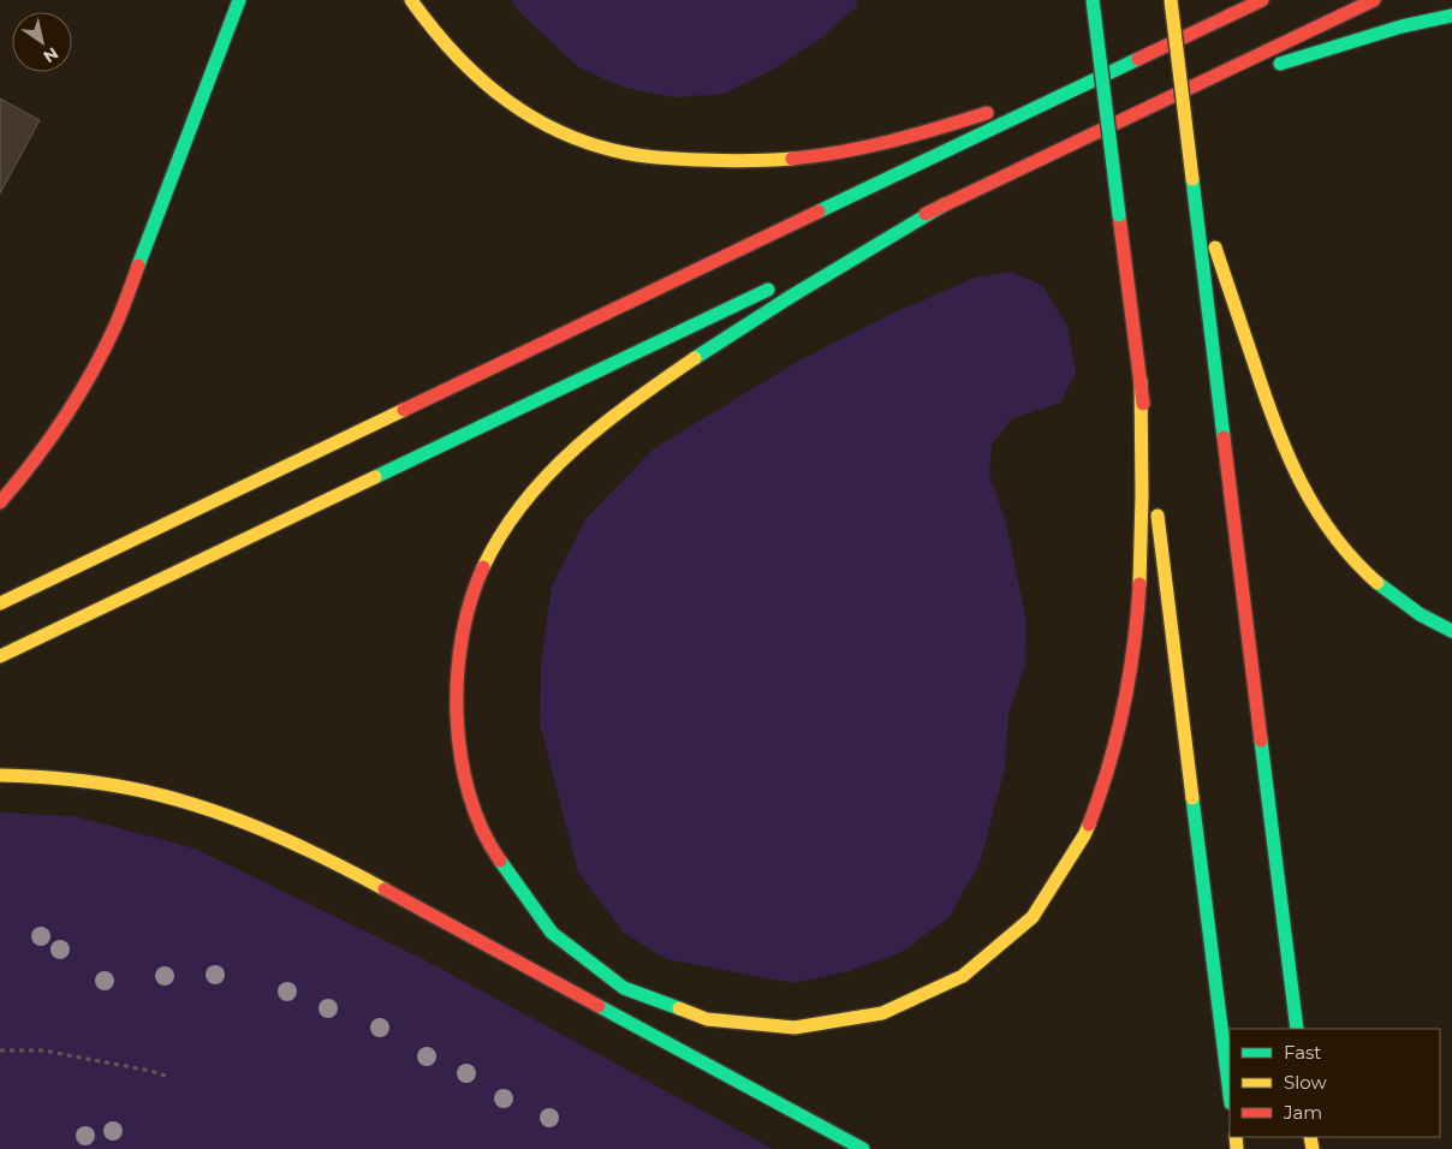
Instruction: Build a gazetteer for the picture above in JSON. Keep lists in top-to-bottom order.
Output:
{
  "legend": ["Fast", "Slow", "Jam"],
  "north": "bottom right"
}
